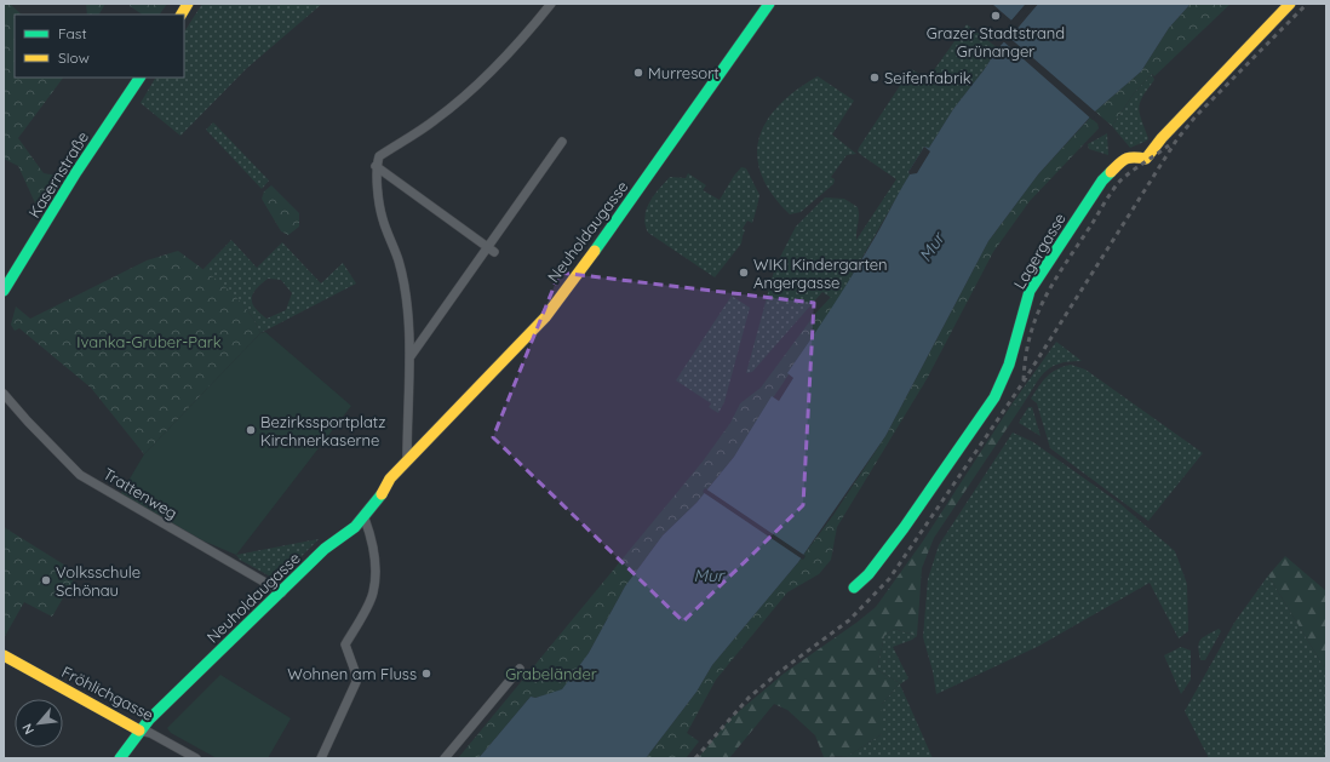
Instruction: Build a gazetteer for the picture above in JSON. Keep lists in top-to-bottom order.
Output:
{
  "streets": {
    "street": [
      "Kasernstraße",
      "Neuholdaugasse",
      "Lagergasse",
      "Trattenweg",
      "Fröhlichgasse"
    ]
  },
  "crossings": [
    ["Neuholdaugasse", "Trattenweg"],
    ["Neuholdaugasse", "Fröhlichgasse"]
  ],
  "water": ["Mur"],
  "parks": ["Ivanka-Gruber-Park", "Grabeländer"],
  "places": [
    "Grazer Stadtstrand Grünanger",
    "Murresort",
    "Seifenfabrik",
    "WIKI Kindergarten Angergasse",
    "Bezirkssportplatz Kirchnerkaserne",
    "Volksschule Schönau",
    "Wohnen am Fluss"
  ],
  "legend": ["Fast", "Slow"],
  "north": "bottom left"
}
